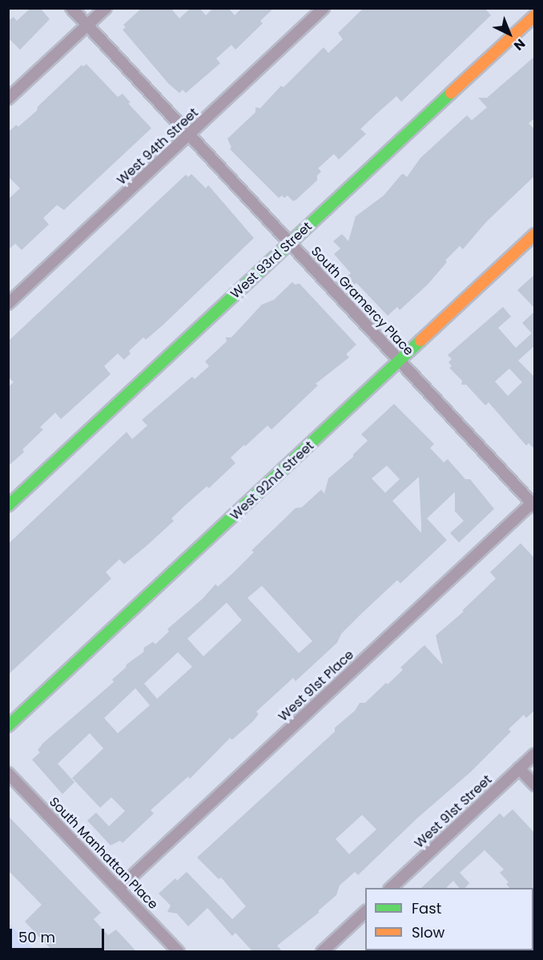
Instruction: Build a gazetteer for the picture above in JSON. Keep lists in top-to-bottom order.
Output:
{
  "streets": {
    "street": [
      "West 94th Street",
      "West 93rd Street",
      "South Gramercy Place",
      "West 92nd Street",
      "West 91st Place",
      "West 91st Street",
      "South Manhattan Place"
    ]
  },
  "crossings": [
    ["West 94th Street", "South Gramercy Place"],
    ["West 93rd Street", "South Gramercy Place"],
    ["South Gramercy Place", "West 92nd Street"],
    ["South Gramercy Place", "West 91st Place"],
    ["West 91st Place", "South Manhattan Place"]
  ],
  "legend": ["Fast", "Slow"],
  "scale_bar": "50 m",
  "north": "bottom right"
}
